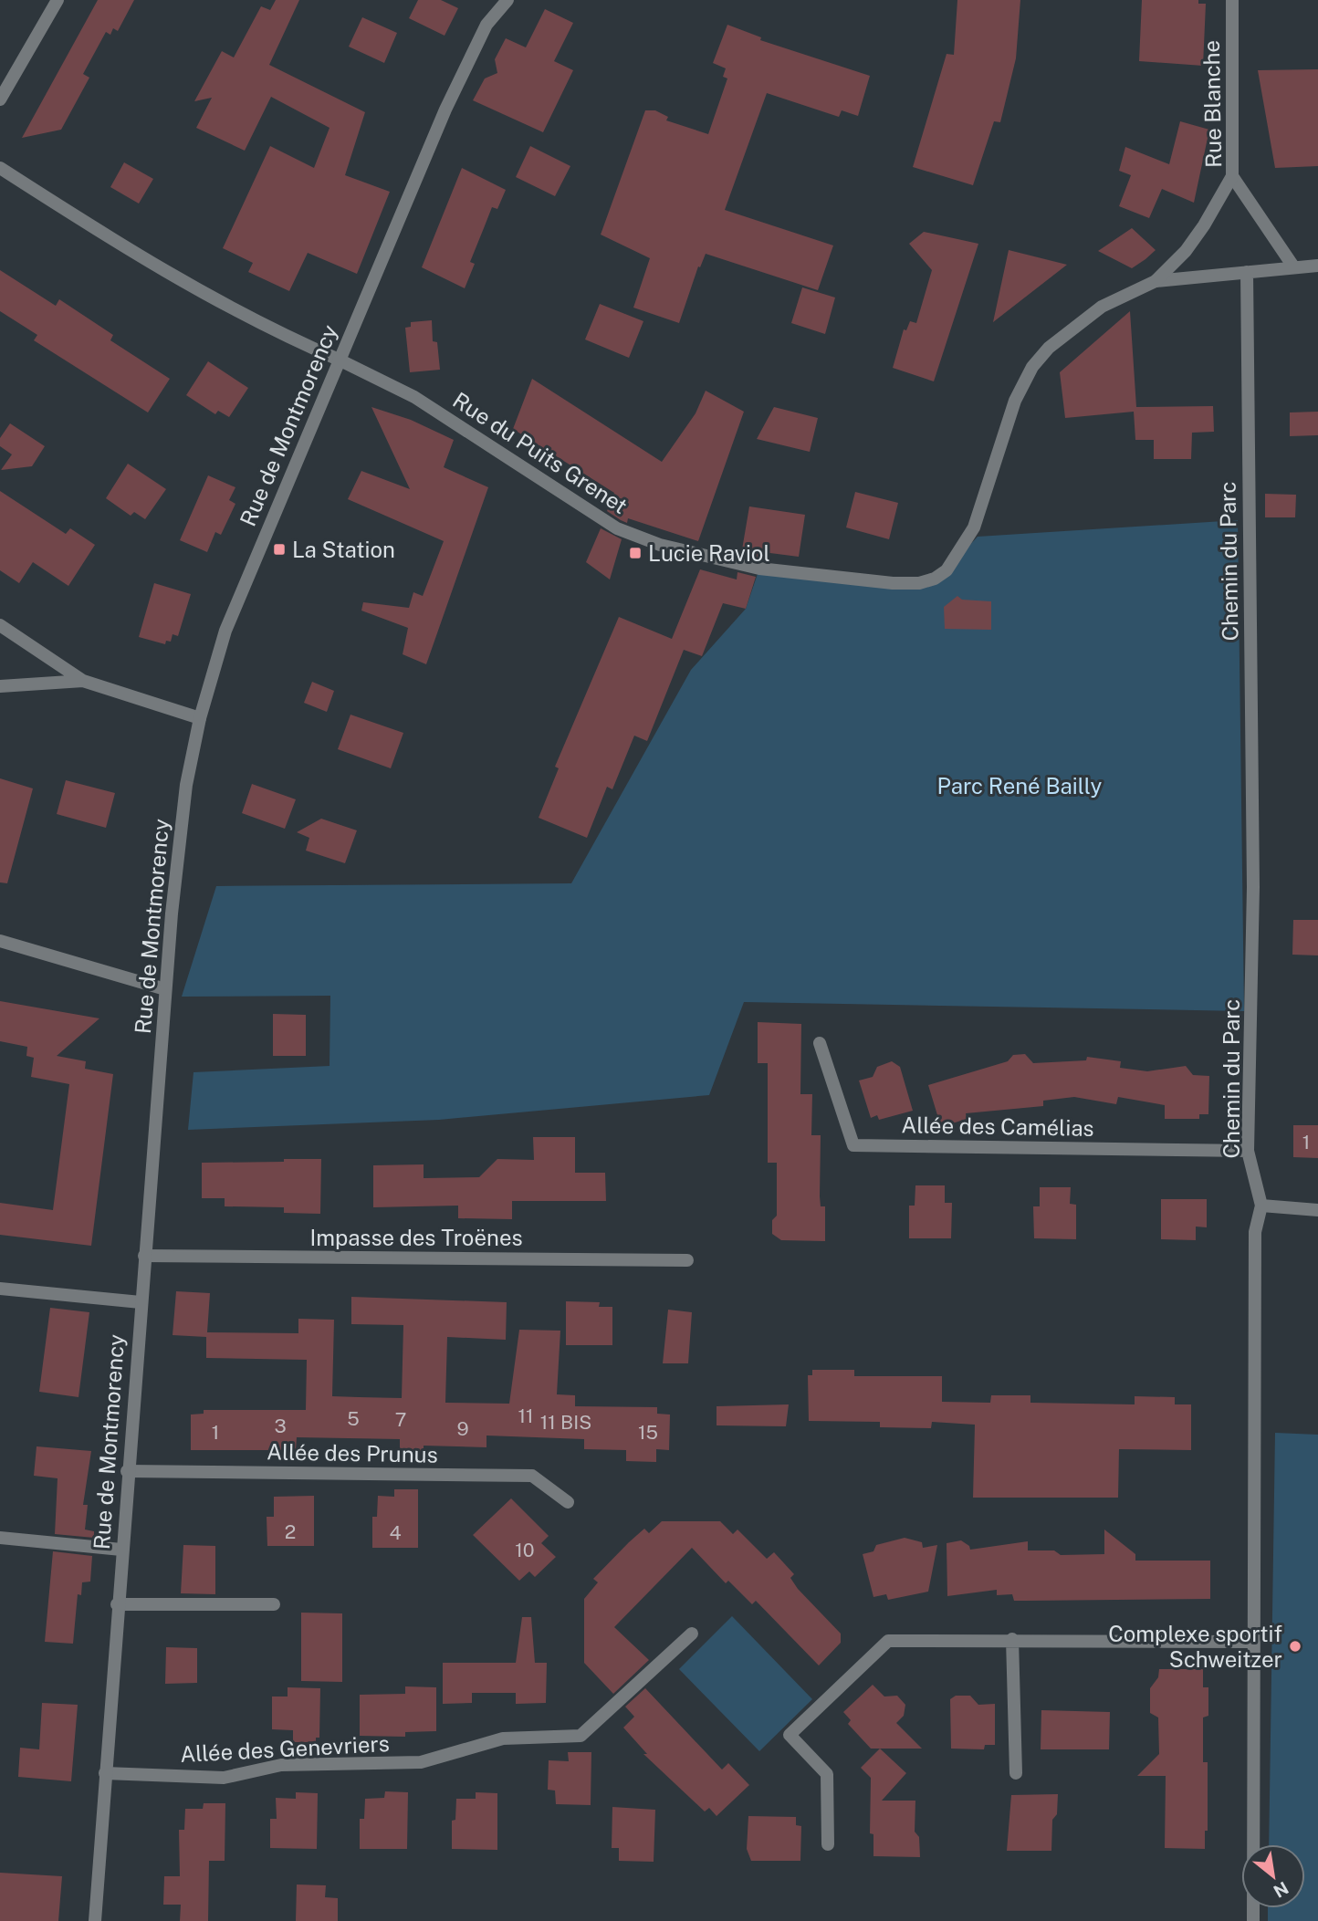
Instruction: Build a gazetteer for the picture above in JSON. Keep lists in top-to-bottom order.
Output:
{
  "streets": {
    "street": [
      "Rue Blanche",
      "Rue de Montmorency",
      "Rue du Puits Grenet",
      "Chemin du Parc",
      "Allée des Camélias",
      "Impasse des Troënes",
      "Allée des Prunus",
      "Allée des Genevriers"
    ]
  },
  "crossings": [
    ["Rue Blanche", "Rue du Puits Grenet"],
    ["Rue de Montmorency", "Rue du Puits Grenet"],
    ["Rue de Montmorency", "Impasse des Troënes"],
    ["Rue de Montmorency", "Allée des Prunus"],
    ["Rue de Montmorency", "Allée des Genevriers"],
    ["Rue du Puits Grenet", "Chemin du Parc"],
    ["Chemin du Parc", "Allée des Camélias"]
  ],
  "parks": ["Parc René Bailly"],
  "places": {
    "transit": ["La Station", "Lucie Raviol"],
    "other": ["Complexe sportif Schweitzer"]
  },
  "house_numbers": [
    "1",
    "11",
    "5",
    "7",
    "11 BIS",
    "3",
    "9",
    "1",
    "15",
    "2",
    "4",
    "10"
  ],
  "north": "bottom right"
}
